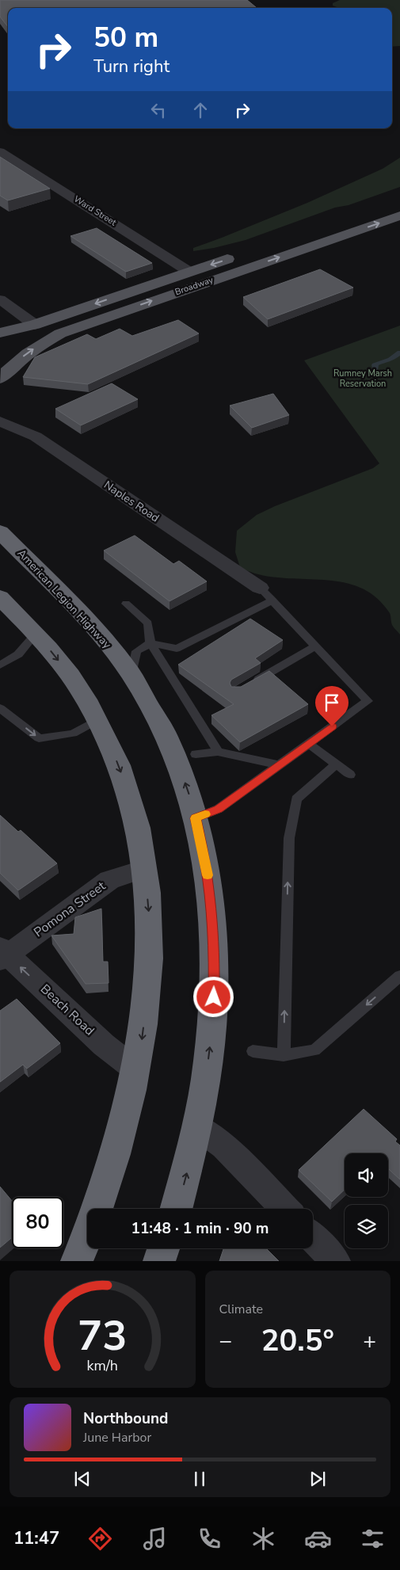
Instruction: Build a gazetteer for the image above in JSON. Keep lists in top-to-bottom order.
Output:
{
  "streets": {
    "highway": ["American Legion Highway"],
    "main road": ["Broadway"],
    "street": [
      "Ward Street",
      "Naples Road",
      "Pomona Street",
      "Beach Road"
    ]
  },
  "crossings": [
    ["Ward Street", "Broadway"],
    ["Pomona Street", "Beach Road"]
  ],
  "one_way": ["Beach Road"],
  "parks": ["Rumney Marsh Reservation"],
  "page": {
    "turn": ["50 m", "Turn right"],
    "limit": "80",
    "trip": "11:48 · 1 min · 90 m",
    "tile": "Climate",
    "heat": ["−", "20.5°", "+"],
    "song": ["Northbound", "June Harbor"],
    "tabs": "11:47",
    "gauge": ["73", "km/h"]
  }
}
